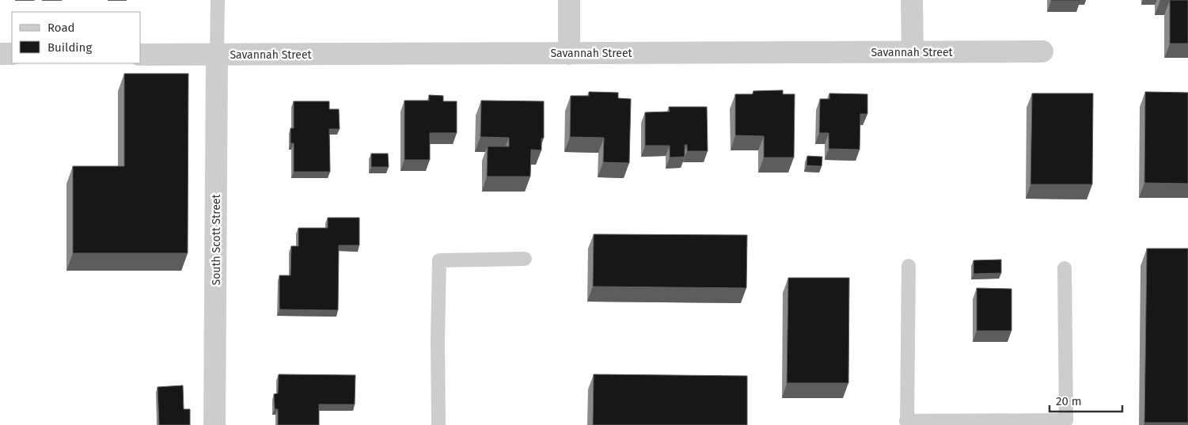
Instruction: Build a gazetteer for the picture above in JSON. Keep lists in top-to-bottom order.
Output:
{
  "streets": {
    "street": ["Savannah Street", "South Scott Street"]
  },
  "crossings": [
    ["Savannah Street", "South Scott Street"]
  ],
  "legend": ["Road", "Building"],
  "scale_bar": "20 m"
}
